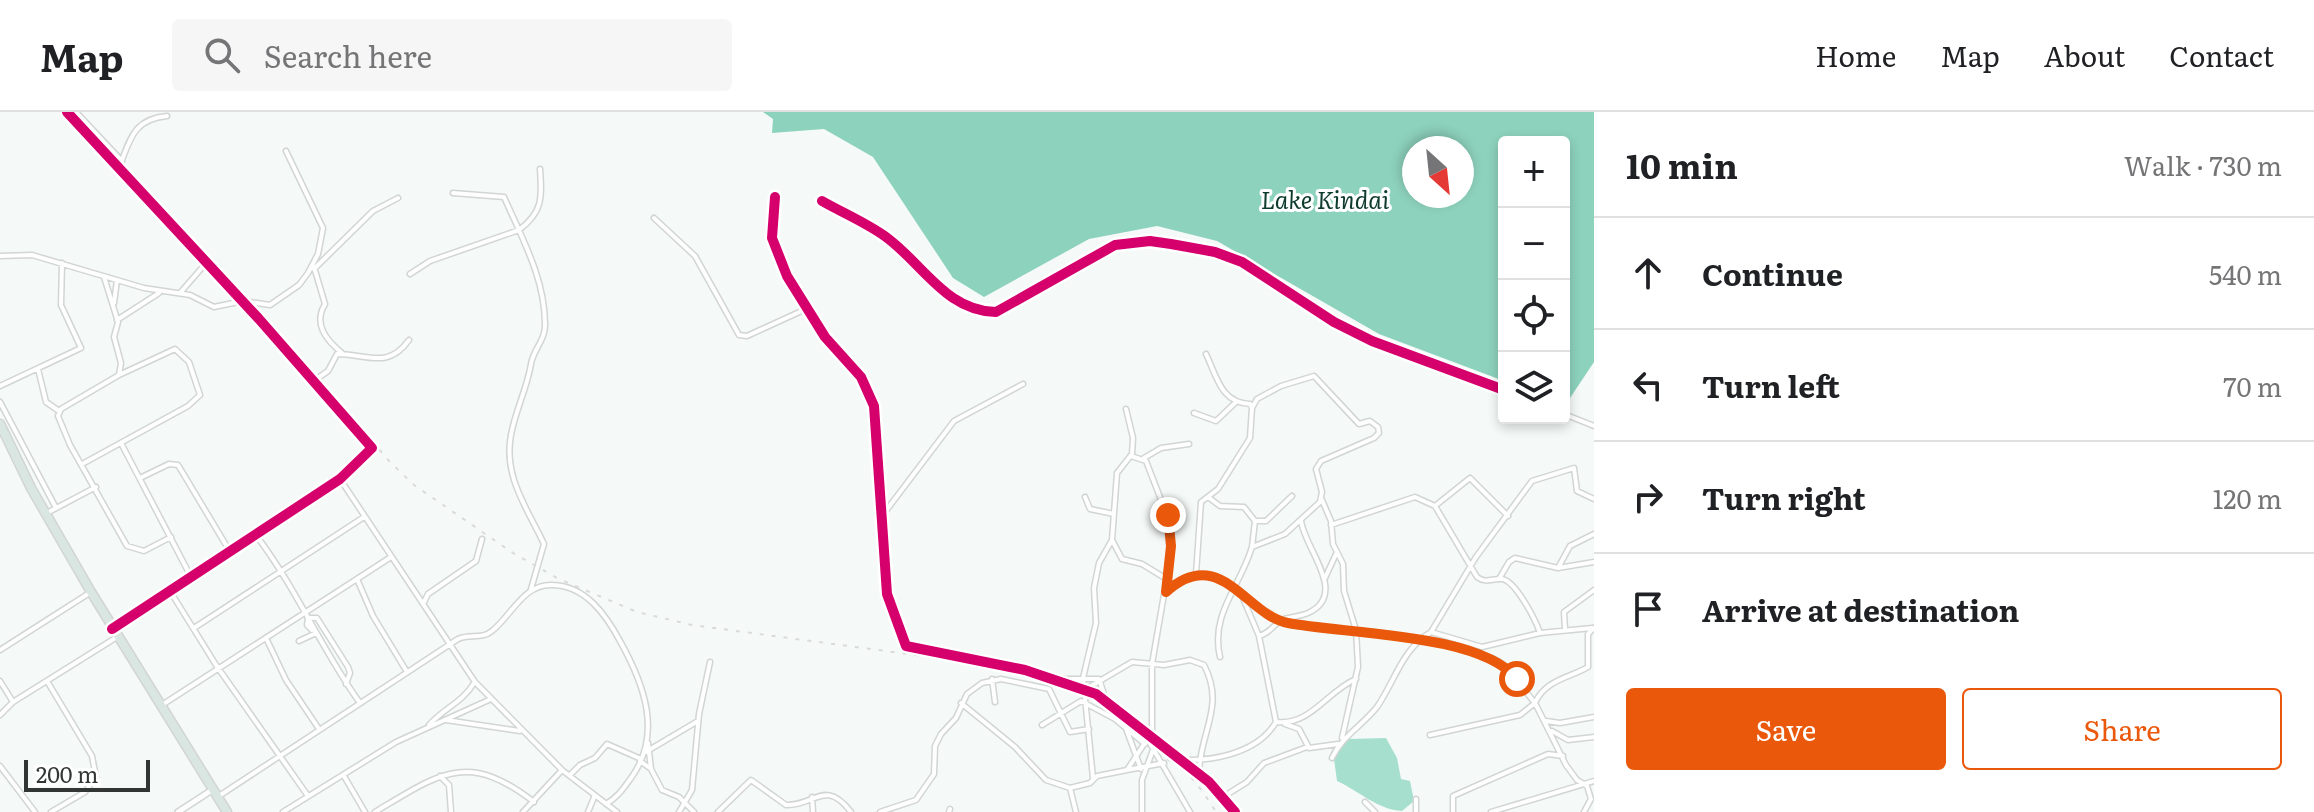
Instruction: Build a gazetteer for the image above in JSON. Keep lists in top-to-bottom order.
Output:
{
  "water": ["Lake Kindai"],
  "scale_bar": "200 m",
  "north": "bottom right",
  "page": {
    "header": "Map",
    "search": "Search here",
    "nav": [
      "Home",
      "Map",
      "About",
      "Contact"
    ],
    "heading": ["10 min", "Walk · 730 m"],
    "map_buttons": ["+", "−"],
    "list": [
      ["Continue", "540 m"],
      ["Turn left", "70 m"],
      ["Turn right", "120 m"],
      "Arrive at destination"
    ],
    "buttons": ["Save", "Share"],
    "scale": "200 m"
  }
}
